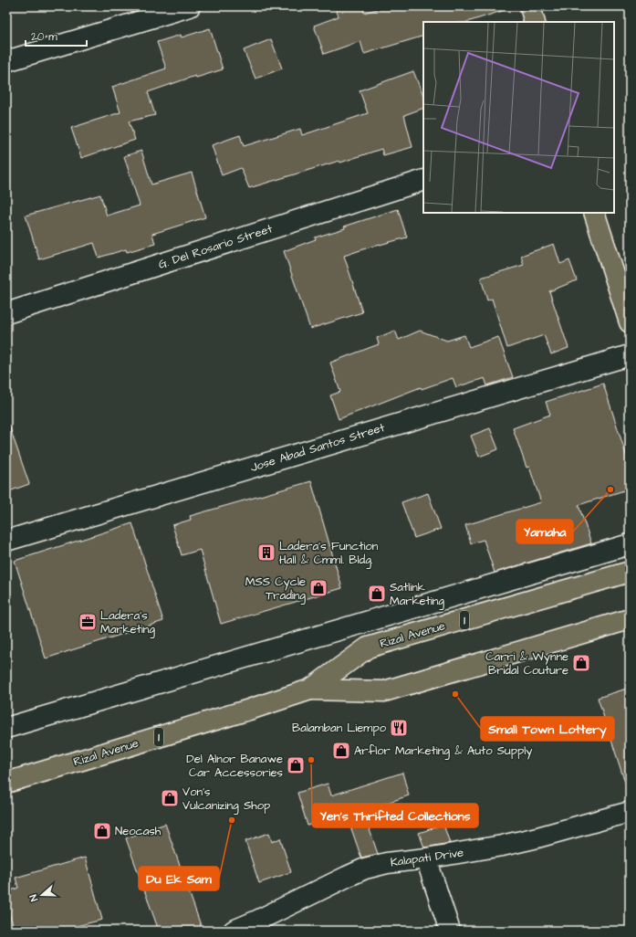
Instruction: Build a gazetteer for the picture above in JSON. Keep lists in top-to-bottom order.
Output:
{
  "streets": {
    "main road": ["1", "Rizal Avenue"],
    "street": ["G. Del Rosario Street", "Jose Abad Santos Street", "Kalapati Drive"]
  },
  "places": {
    "other": [
      "Yamaha",
      "Small Town Lottery",
      "Yen's Thrifted Collections",
      "Du Ek Sam"
    ],
    "building": ["Ladera's Function Hall & Cmml. Bldg."],
    "shop": [
      "MSS Cycle Trading",
      "Satlink Marketing",
      "Carri & Wynne Bridal Couture",
      "Arflor Marketing & Auto Supply",
      "Del Alnor Banawe Car Accessories",
      "Von's Vulcanizing Shop",
      "Neocash"
    ],
    "office": ["Ladera’s Marketing"],
    "restaurant": ["Balamban Liempo"]
  },
  "scale_bar": "20 m",
  "north": "left"
}
